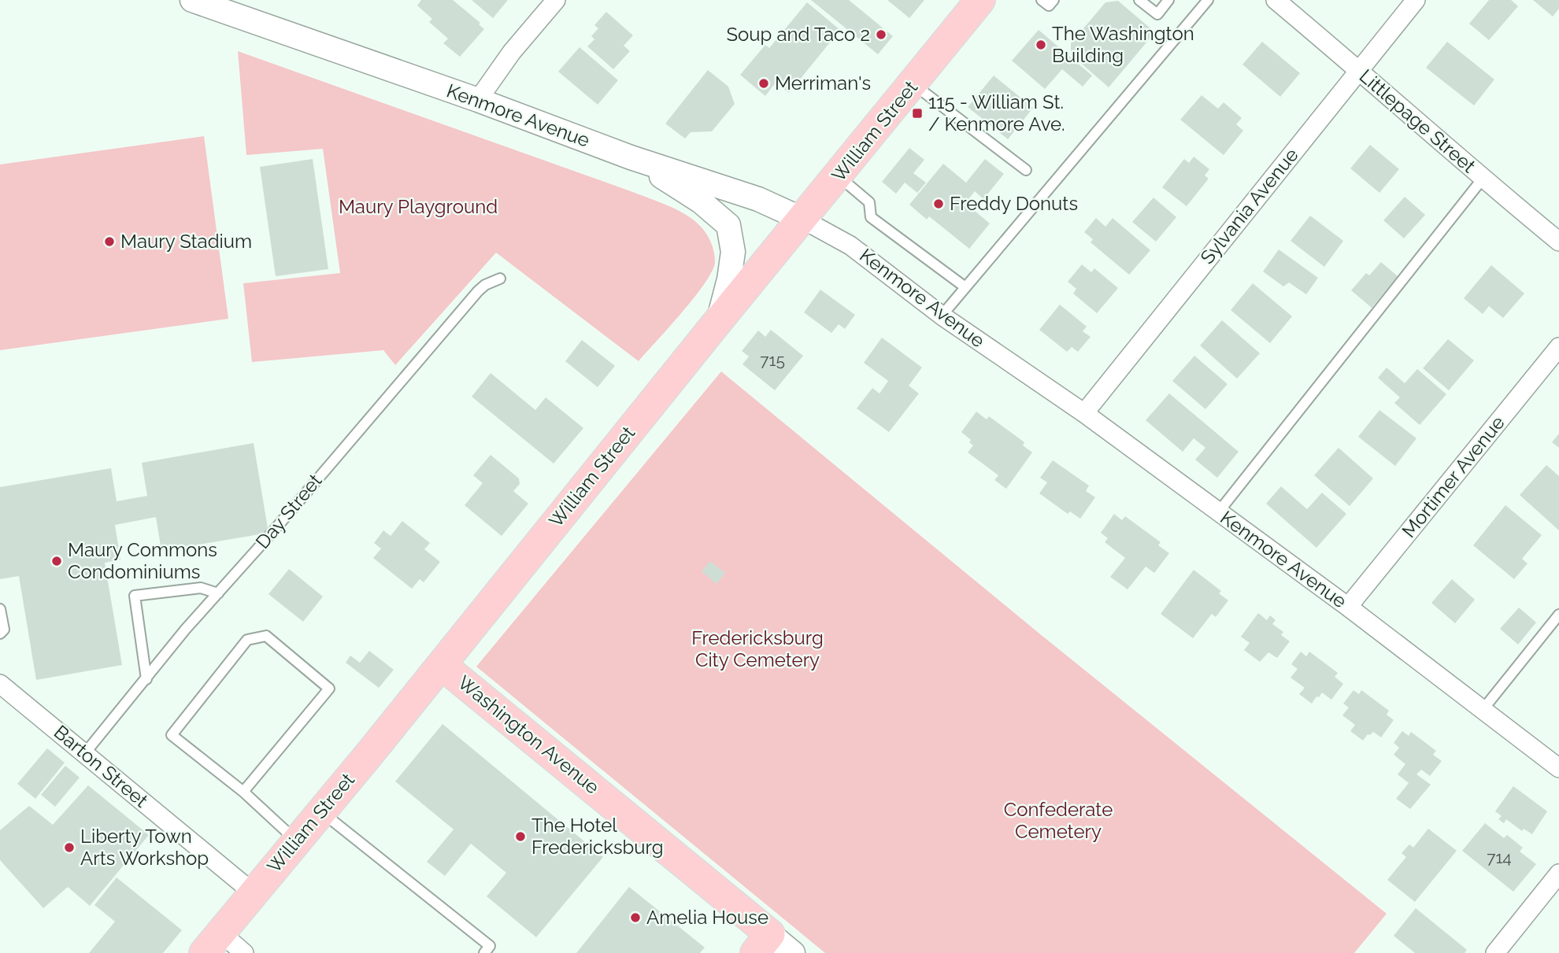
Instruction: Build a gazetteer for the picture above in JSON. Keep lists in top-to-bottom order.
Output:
{
  "streets": {
    "main road": ["William Street", "Washington Avenue"],
    "street": [
      "Kenmore Avenue",
      "Littlepage Street",
      "Sylvania Avenue",
      "Mortimer Avenue",
      "Barton Street"
    ],
    "lane": ["Day Street"]
  },
  "crossings": [
    ["Kenmore Avenue", "William Street"],
    ["Kenmore Avenue", "Sylvania Avenue"],
    ["Kenmore Avenue", "Mortimer Avenue"],
    ["Littlepage Street", "Sylvania Avenue"],
    ["William Street", "Washington Avenue"],
    ["William Street", "Barton Street"],
    ["Day Street", "Barton Street"]
  ],
  "parks": ["Maury Playground", "Fredericksburg City Cemetery", "Confederate Cemetery"],
  "places": {
    "other": [
      "Soup and Taco 2",
      "The Washington Building",
      "Merriman's",
      "Freddy Donuts",
      "Maury Stadium",
      "Maury Commons Condominiums",
      "The Hotel Fredericksburg",
      "Liberty Town Arts Workshop",
      "Amelia House"
    ],
    "transit": ["115 - William St. / Kenmore Ave."]
  },
  "house_numbers": ["715", "714"]
}
